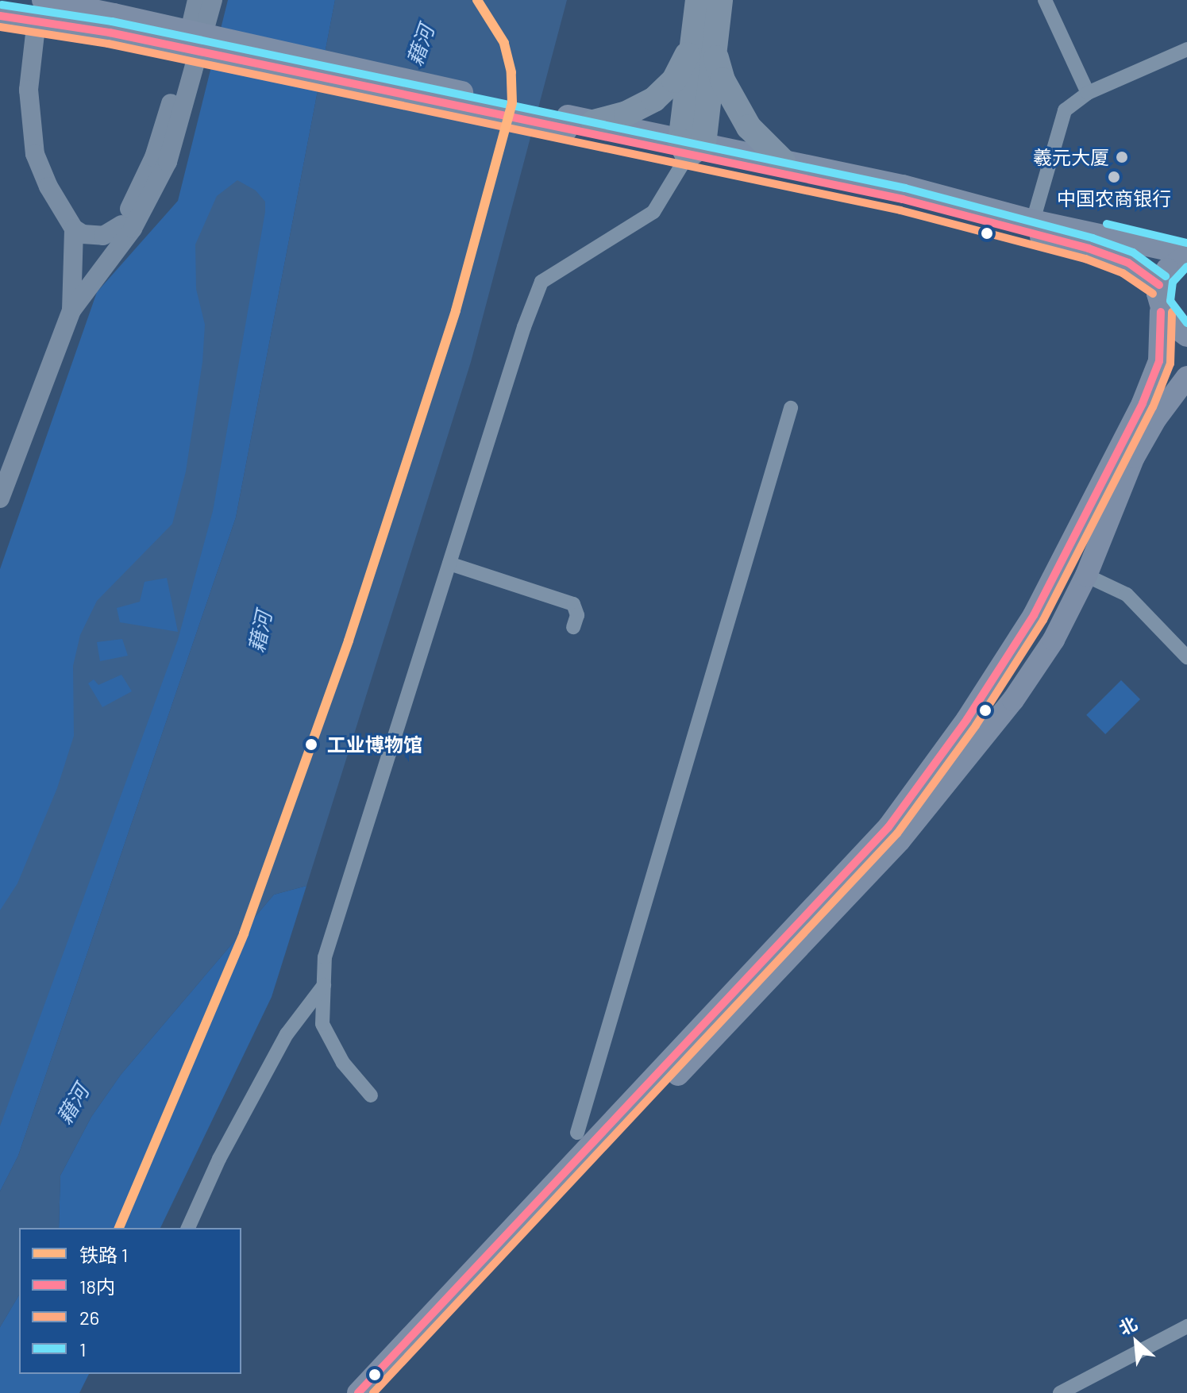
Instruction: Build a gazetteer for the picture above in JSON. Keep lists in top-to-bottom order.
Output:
{
  "water": ["藉河"],
  "places": ["羲元大厦", "中国农商银行", "工业博物馆"],
  "lines": [
    "rail line 1",
    "transit line 1",
    "transit line 18内",
    "transit line 26"
  ],
  "legend": [
    "铁路 1",
    "18内",
    "26",
    "1"
  ],
  "north": "top left"
}
